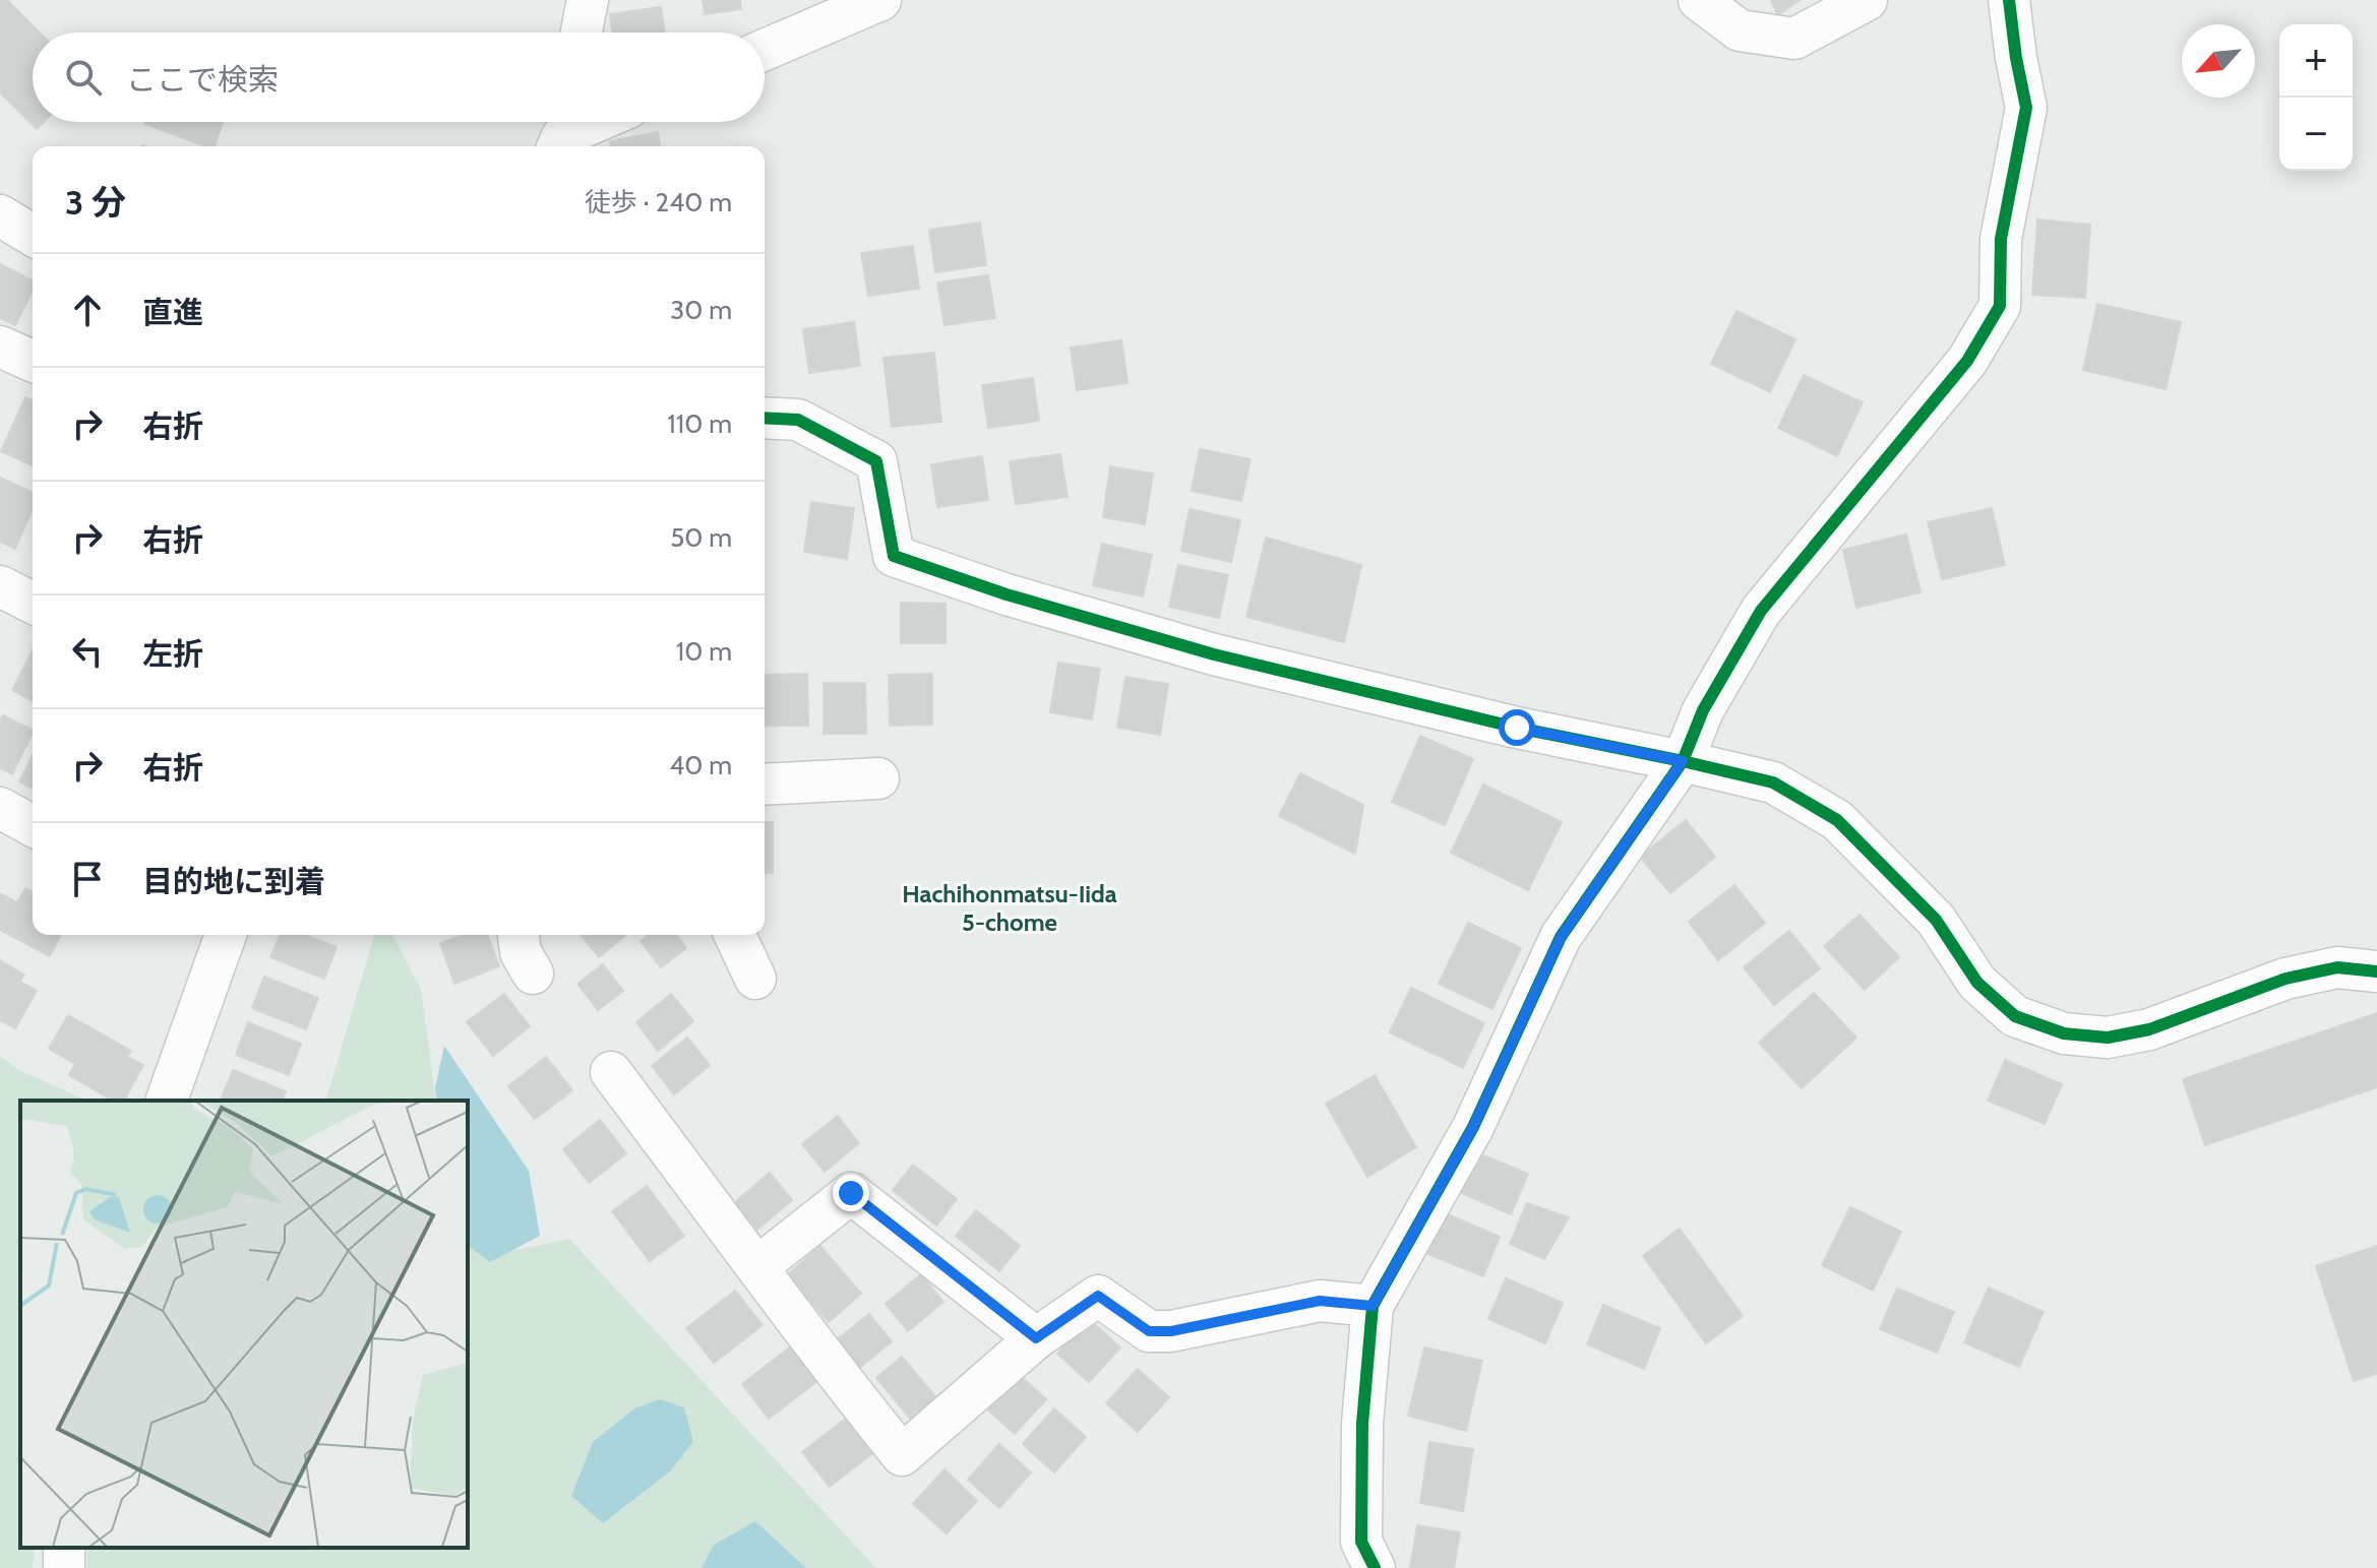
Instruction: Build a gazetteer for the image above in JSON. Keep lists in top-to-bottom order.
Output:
{
  "districts": ["Hachihonmatsu-Iida 5-chome"],
  "north": "bottom left",
  "page": {
    "map_buttons": ["+", "−"],
    "search": "ここで検索",
    "heading": ["3 分", "徒歩 · 240 m"],
    "list": [
      ["直進", "30 m"],
      ["右折", "110 m"],
      ["右折", "50 m"],
      ["左折", "10 m"],
      ["右折", "40 m"],
      "目的地に到着"
    ]
  }
}
